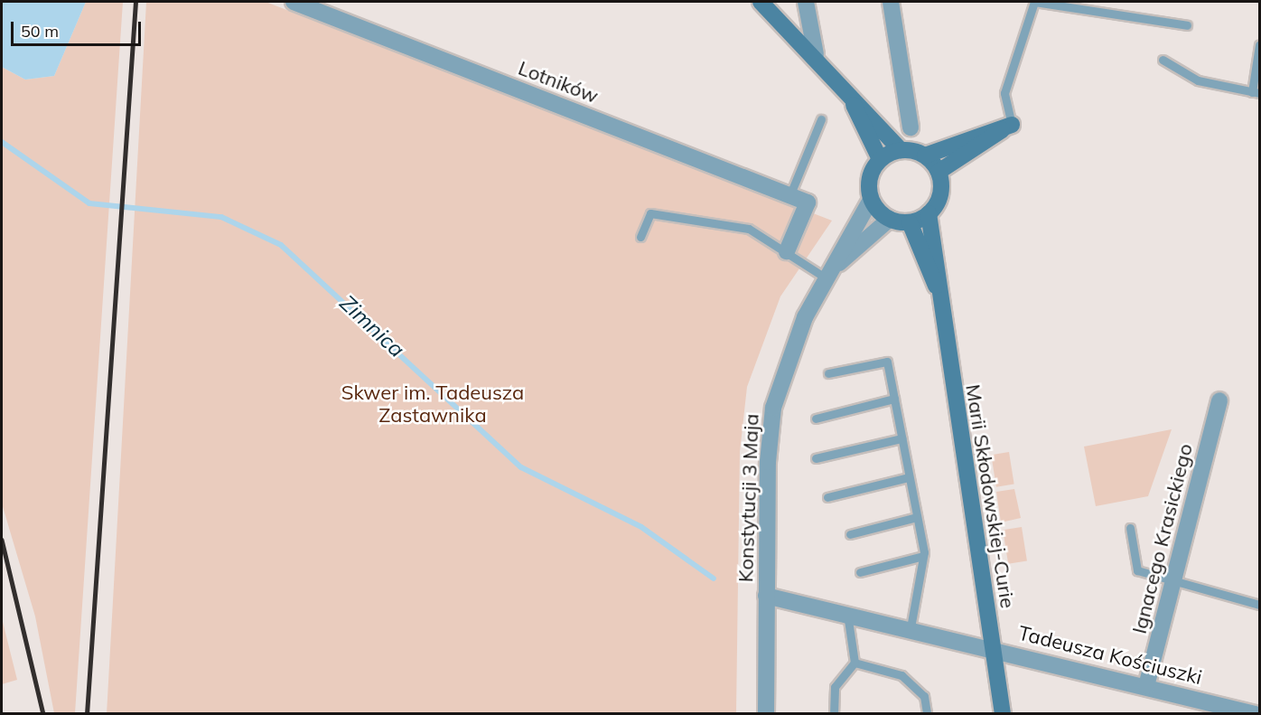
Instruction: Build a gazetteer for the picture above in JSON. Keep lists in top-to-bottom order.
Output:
{
  "streets": {
    "street": [
      "Lotników",
      "Marii Skłodowskiej-Curie",
      "Konstytucji 3 Maja",
      "Ignacego Krasickiego",
      "Tadeusza Kościuszki"
    ]
  },
  "crossings": [
    ["Marii Skłodowskiej-Curie", "Konstytucji 3 Maja"],
    ["Marii Skłodowskiej-Curie", "Tadeusza Kościuszki"],
    ["Konstytucji 3 Maja", "Tadeusza Kościuszki"],
    ["Ignacego Krasickiego", "Tadeusza Kościuszki"]
  ],
  "water": ["Zimnica"],
  "parks": ["Skwer im. Tadeusza Zastawnika"],
  "scale_bar": "50 m"
}
